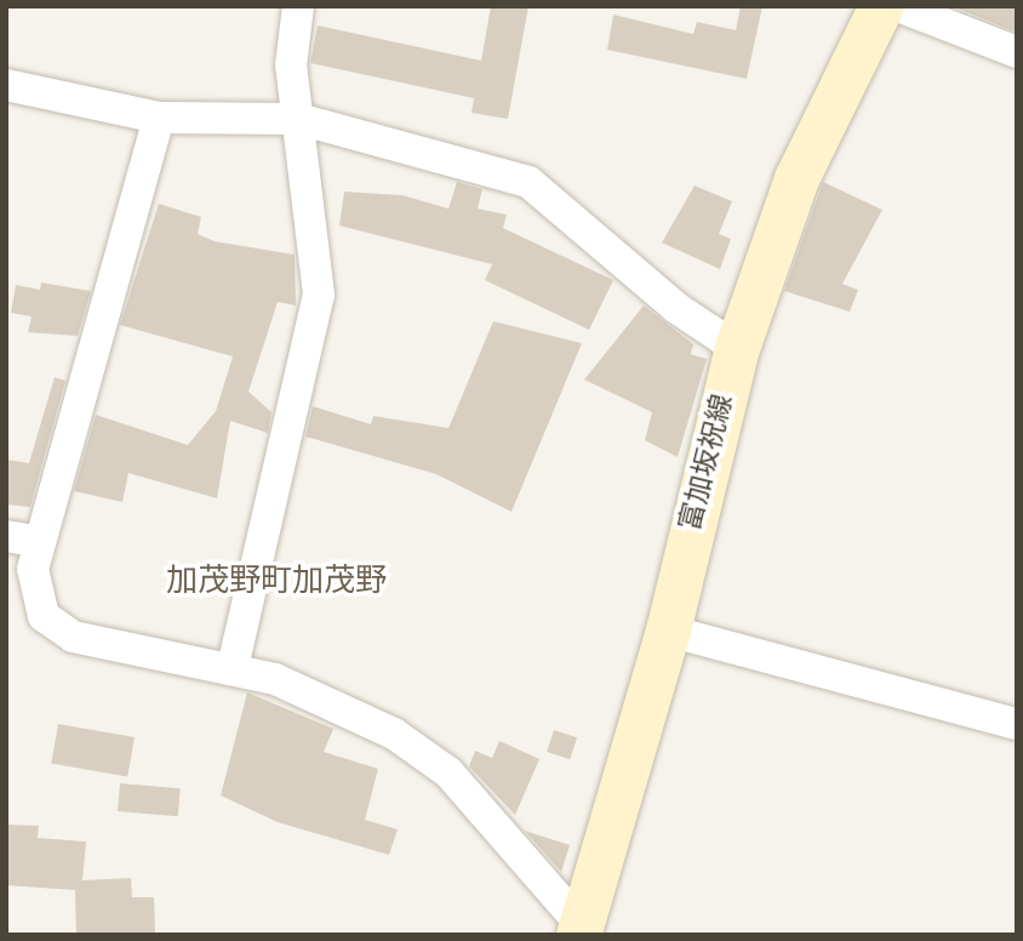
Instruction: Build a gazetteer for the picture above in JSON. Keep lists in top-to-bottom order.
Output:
{
  "streets": {
    "main road": ["富加坂祝線"]
  },
  "districts": ["加茂野町加茂野"]
}
